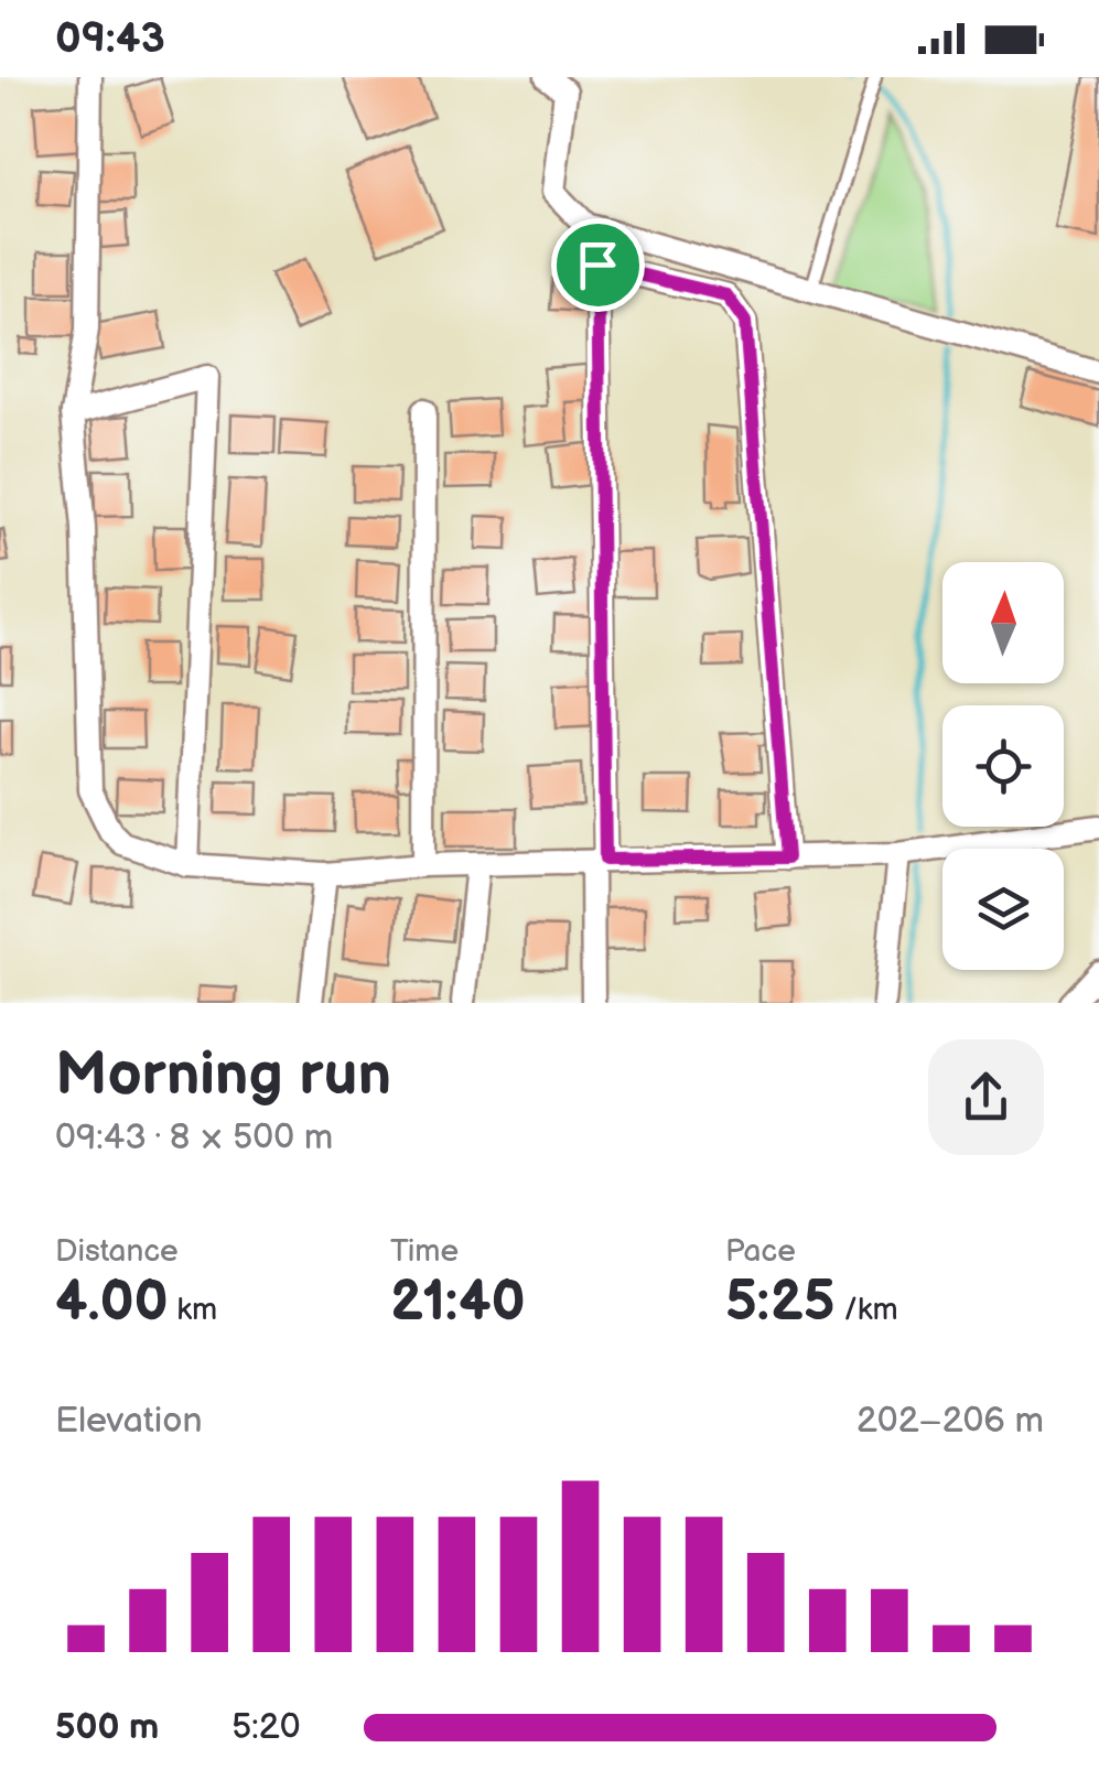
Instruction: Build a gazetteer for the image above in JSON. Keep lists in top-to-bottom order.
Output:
{
  "north": "top",
  "page": {
    "status": "09:43",
    "heading": ["Morning run", "09:43 · 8 × 500 m"],
    "stats": [
      ["Distance", "4.00 km"],
      ["Time", "21:40"],
      ["Pace", "5:25 /km"]
    ],
    "chart": ["Elevation", "202–206 m"],
    "list": [
      {
        "name": "500 m",
        "note": "5:20"
      }
    ]
  }
}
